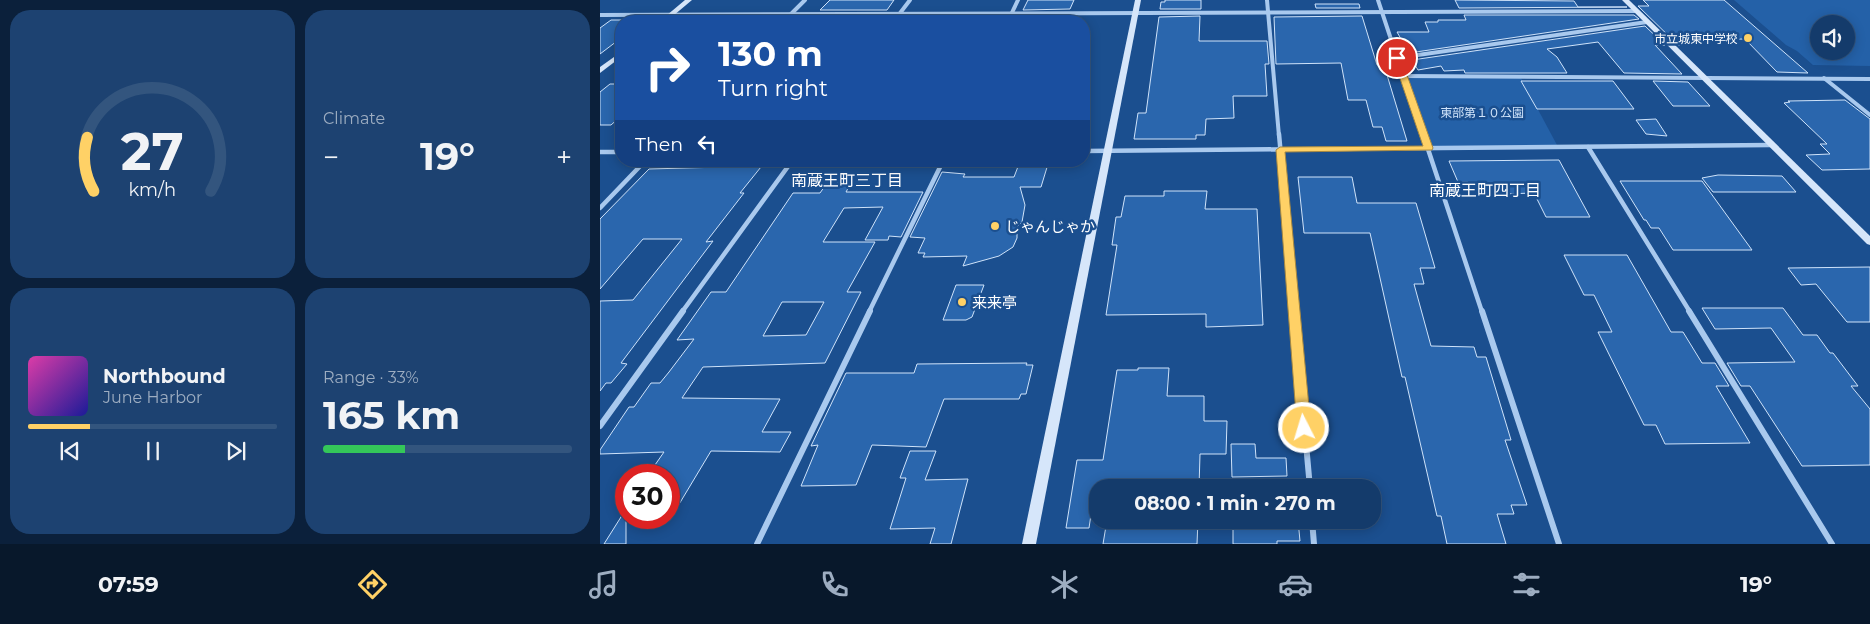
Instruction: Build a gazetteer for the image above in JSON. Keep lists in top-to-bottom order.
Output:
{
  "districts": ["南蔵王町三丁目", "南蔵王町四丁目"],
  "parks": ["東部第１０公園"],
  "places": ["市立城東中学校", "じゃんじゃか", "来来亭"],
  "page": {
    "tile": [
      "Climate",
      ["Range · 33%", "165 km"]
    ],
    "turn": ["130 m", "Turn right"],
    "then": "Then",
    "heat": ["−", "19°", "+"],
    "song": ["Northbound", "June Harbor"],
    "limit": "30",
    "trip": "08:00 · 1 min · 270 m",
    "tabs": ["07:59", "19°"],
    "gauge": ["27", "km/h"]
  }
}
